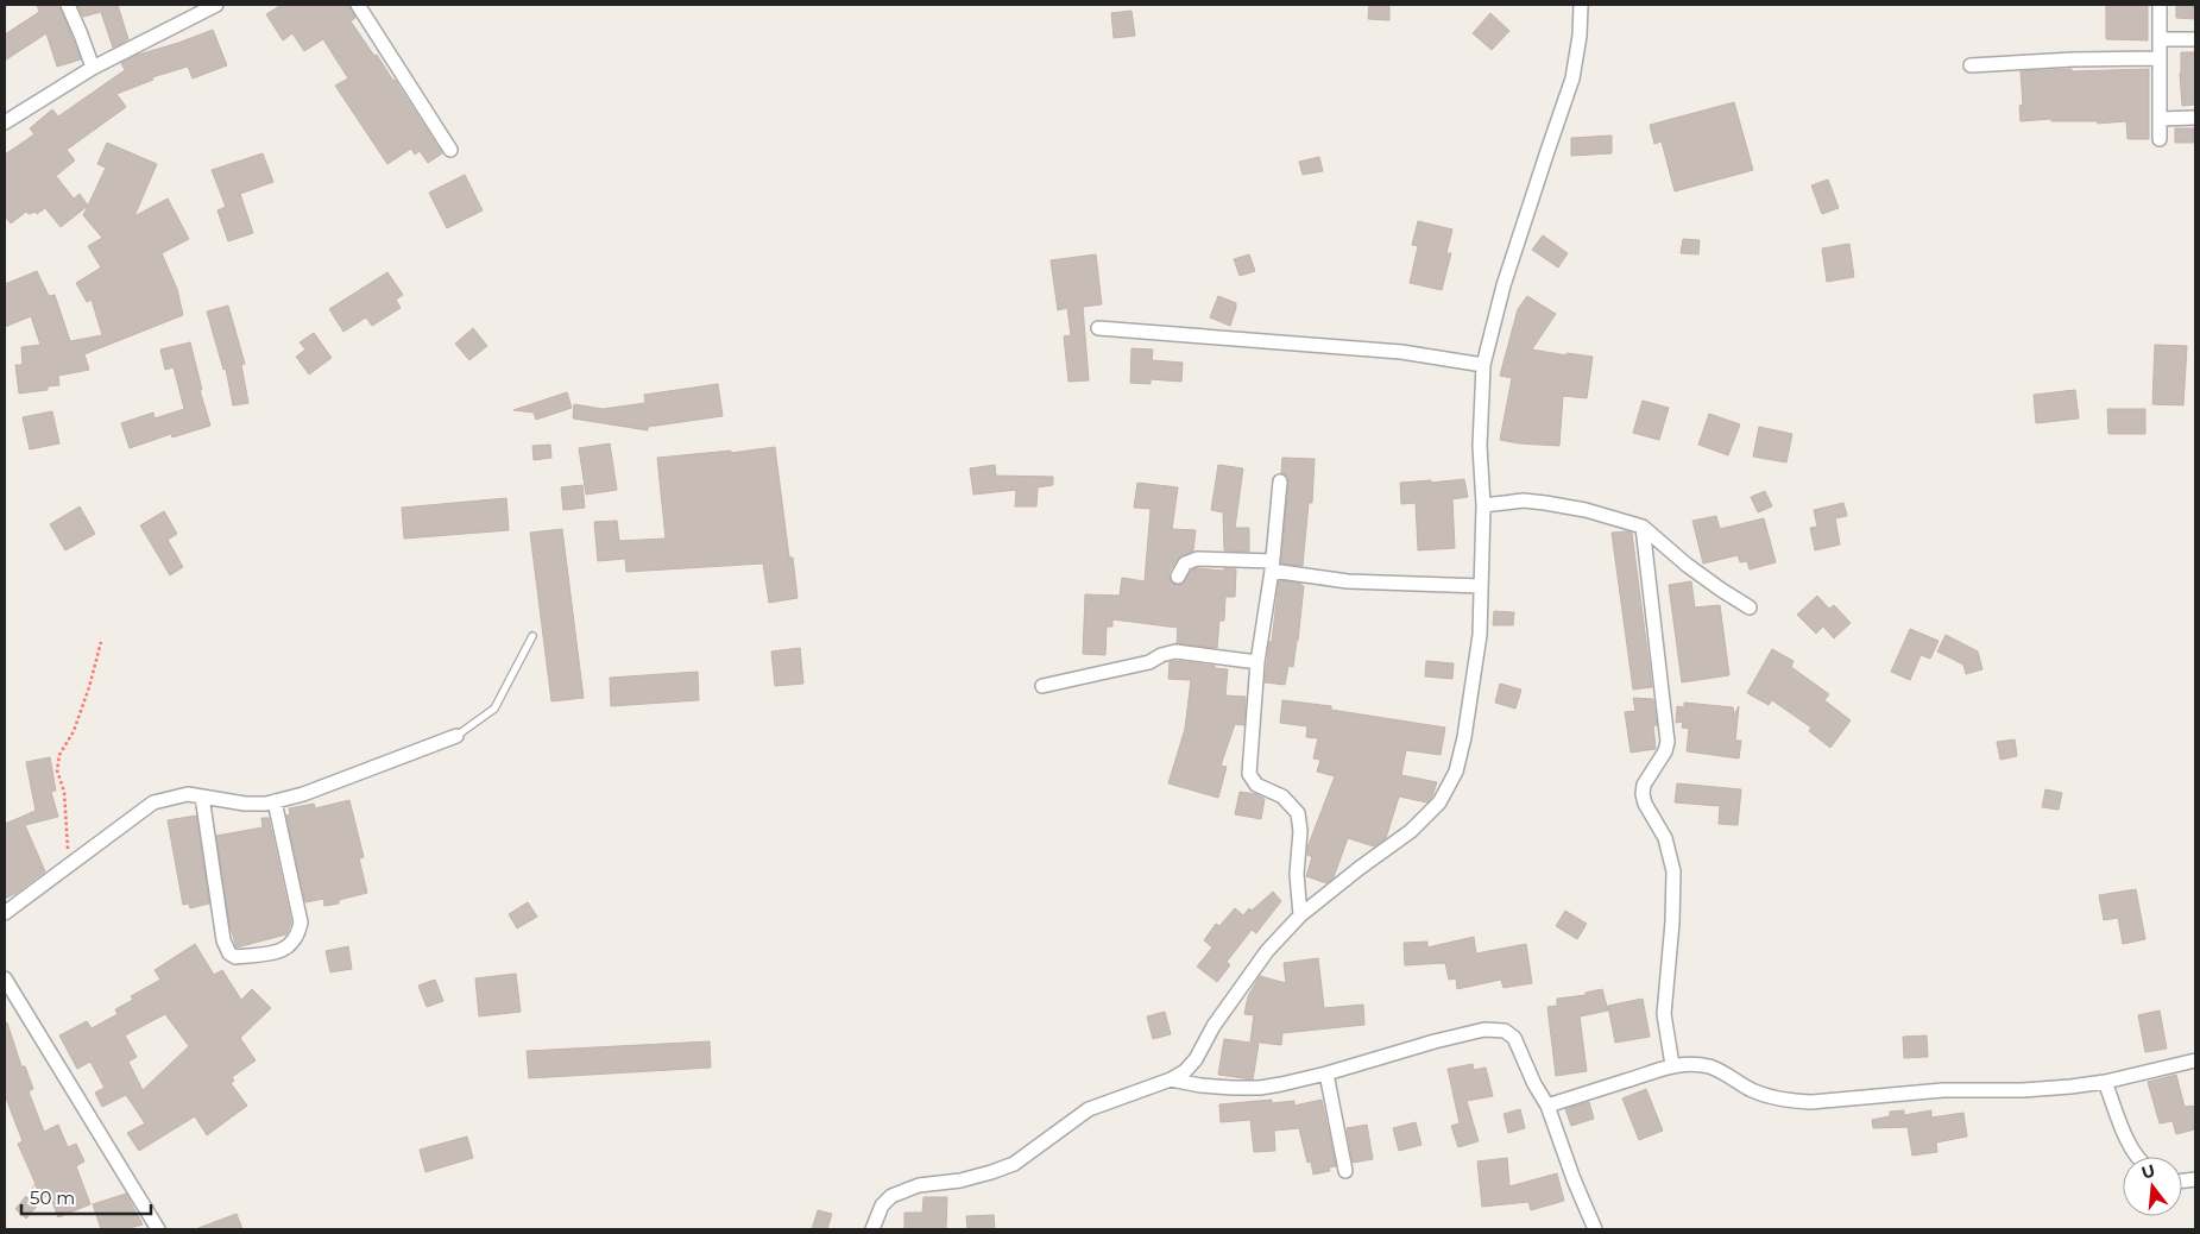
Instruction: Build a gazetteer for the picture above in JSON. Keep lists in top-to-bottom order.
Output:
{
  "scale_bar": "50 m",
  "north": "top"
}
